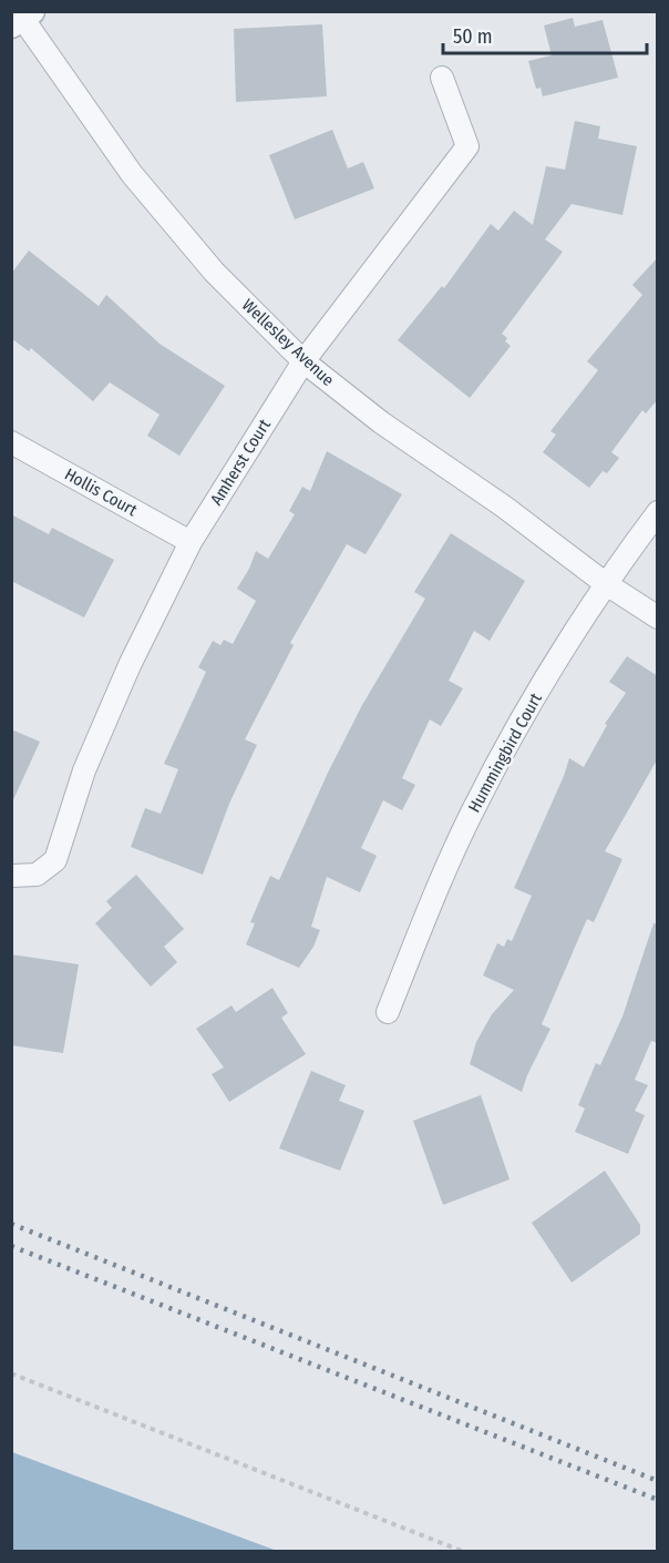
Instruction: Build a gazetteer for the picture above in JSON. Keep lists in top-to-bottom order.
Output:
{
  "streets": {
    "street": [
      "Wellesley Avenue",
      "Amherst Court",
      "Hollis Court",
      "Hummingbird Court"
    ]
  },
  "crossings": [
    ["Wellesley Avenue", "Amherst Court"],
    ["Wellesley Avenue", "Hummingbird Court"],
    ["Amherst Court", "Hollis Court"]
  ],
  "scale_bar": "50 m"
}
